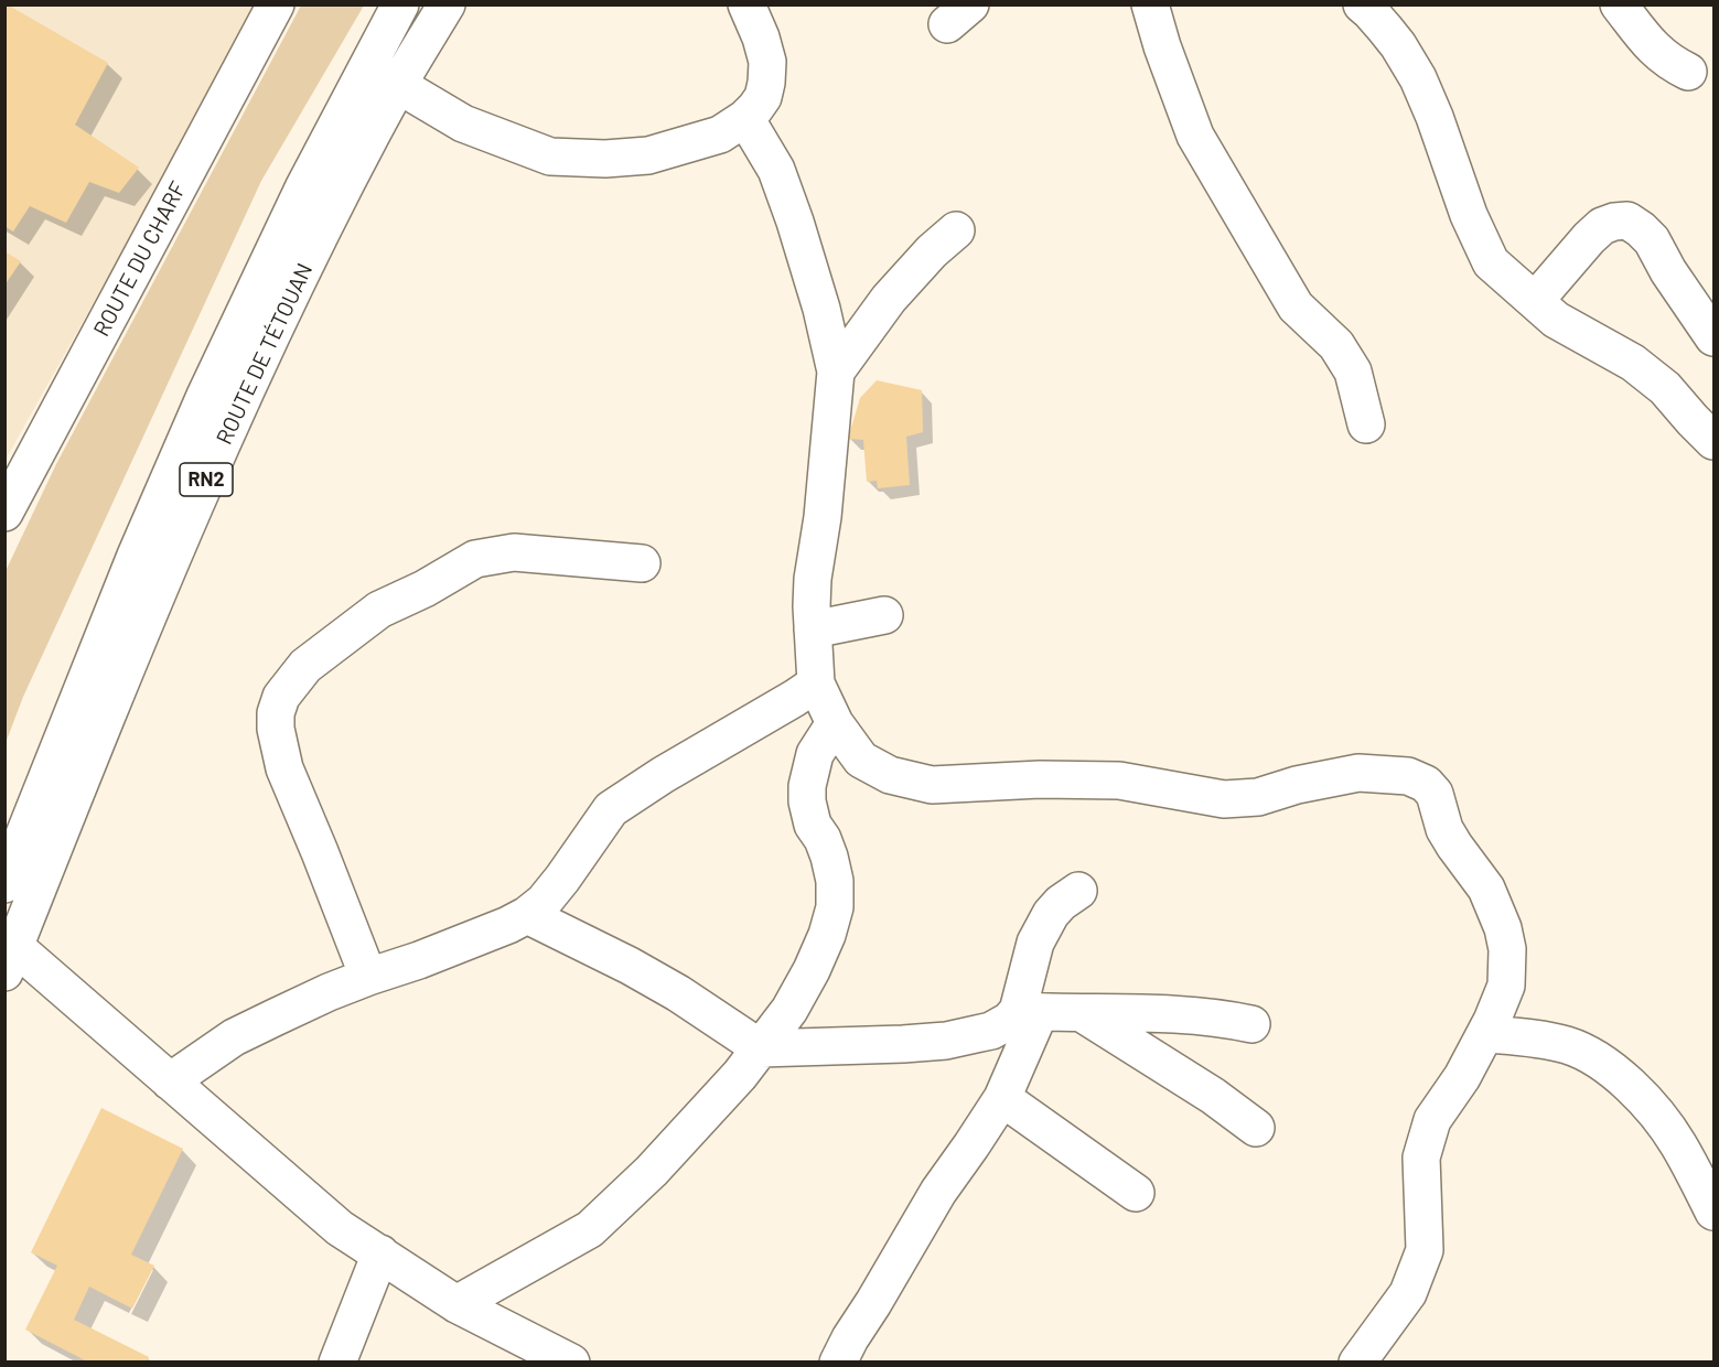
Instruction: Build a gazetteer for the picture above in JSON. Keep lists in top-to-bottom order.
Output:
{
  "streets": {
    "main road": ["ROUTE DU CHARF", "ROUTE DE TÉTOUAN", "RN2"]
  }
}
